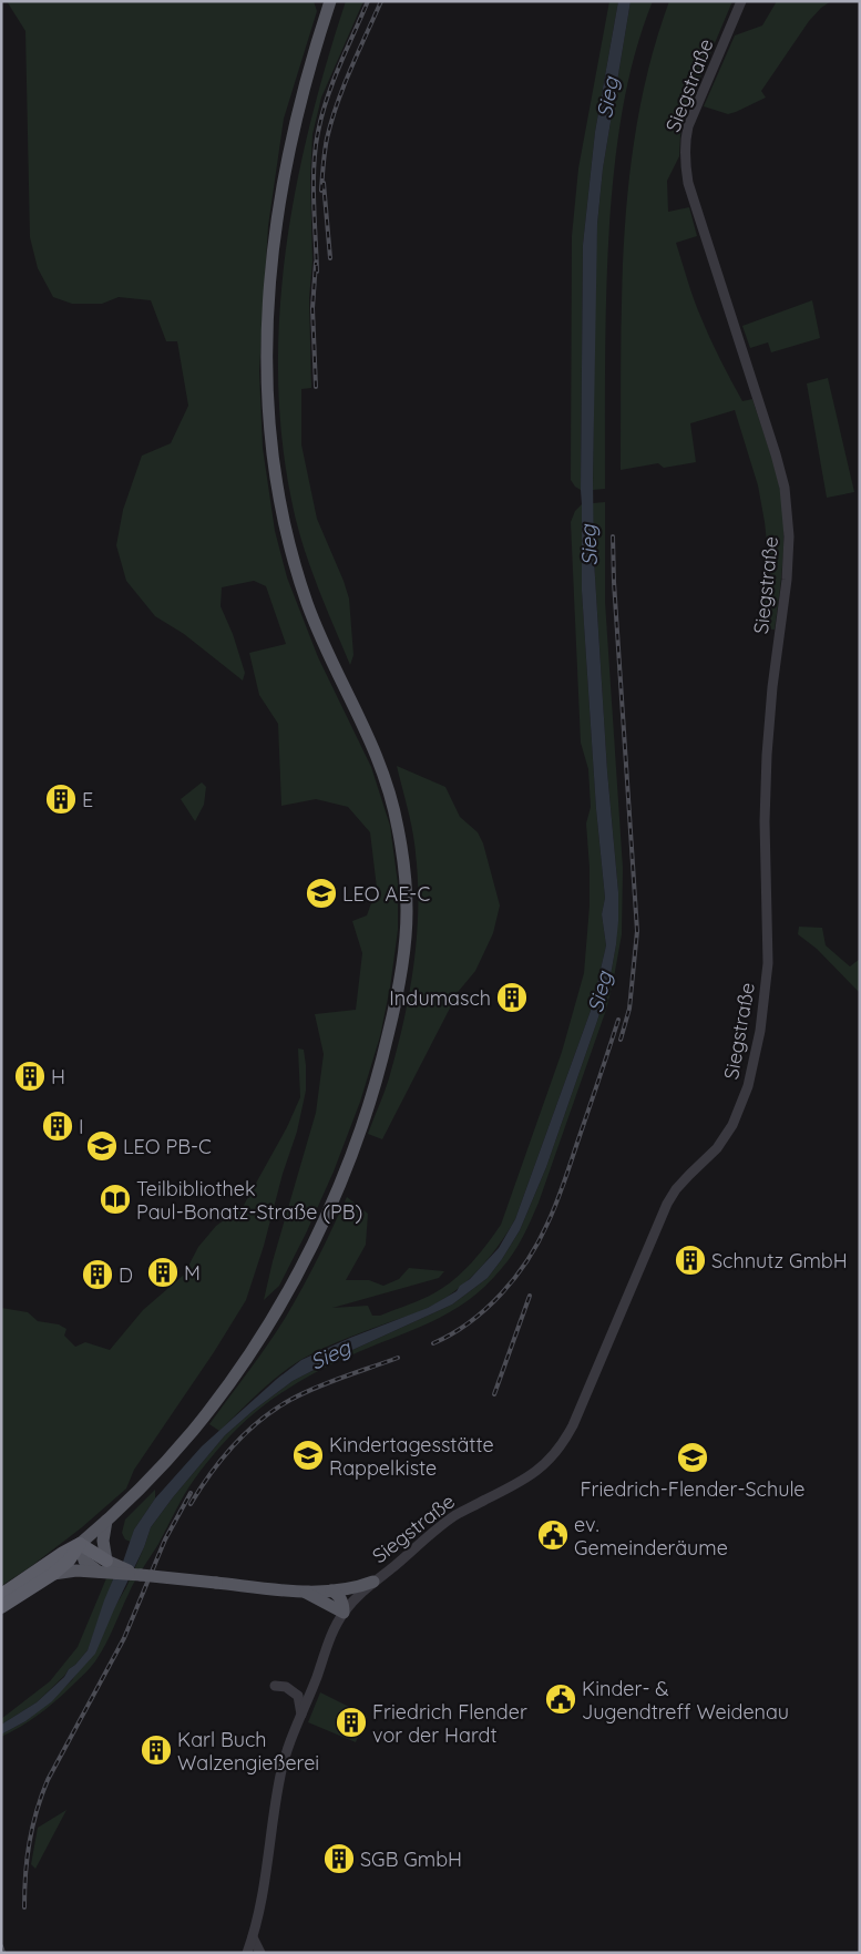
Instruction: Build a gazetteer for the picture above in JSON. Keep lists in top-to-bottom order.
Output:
{
  "streets": {
    "street": ["Siegstraße"]
  },
  "water": ["Sieg"],
  "places": {
    "building": [
      "E",
      "Indumasch",
      "H",
      "I",
      "Schnutz GmbH",
      "M",
      "D",
      "Friedrich Flender vor der Hardt",
      "Karl Buch Walzengießerei",
      "SGB GmbH"
    ],
    "school or university": [
      "LEO AE-C",
      "LEO PB-C",
      "Kindertagesstätte Rappelkiste",
      "Friedrich-Flender-Schule"
    ],
    "library": ["Teilbibliothek Paul-Bonatz-Straße (PB)"],
    "public building": ["ev. Gemeinderäume", "Kinder- & Jugendtreff Weidenau"]
  }
}
